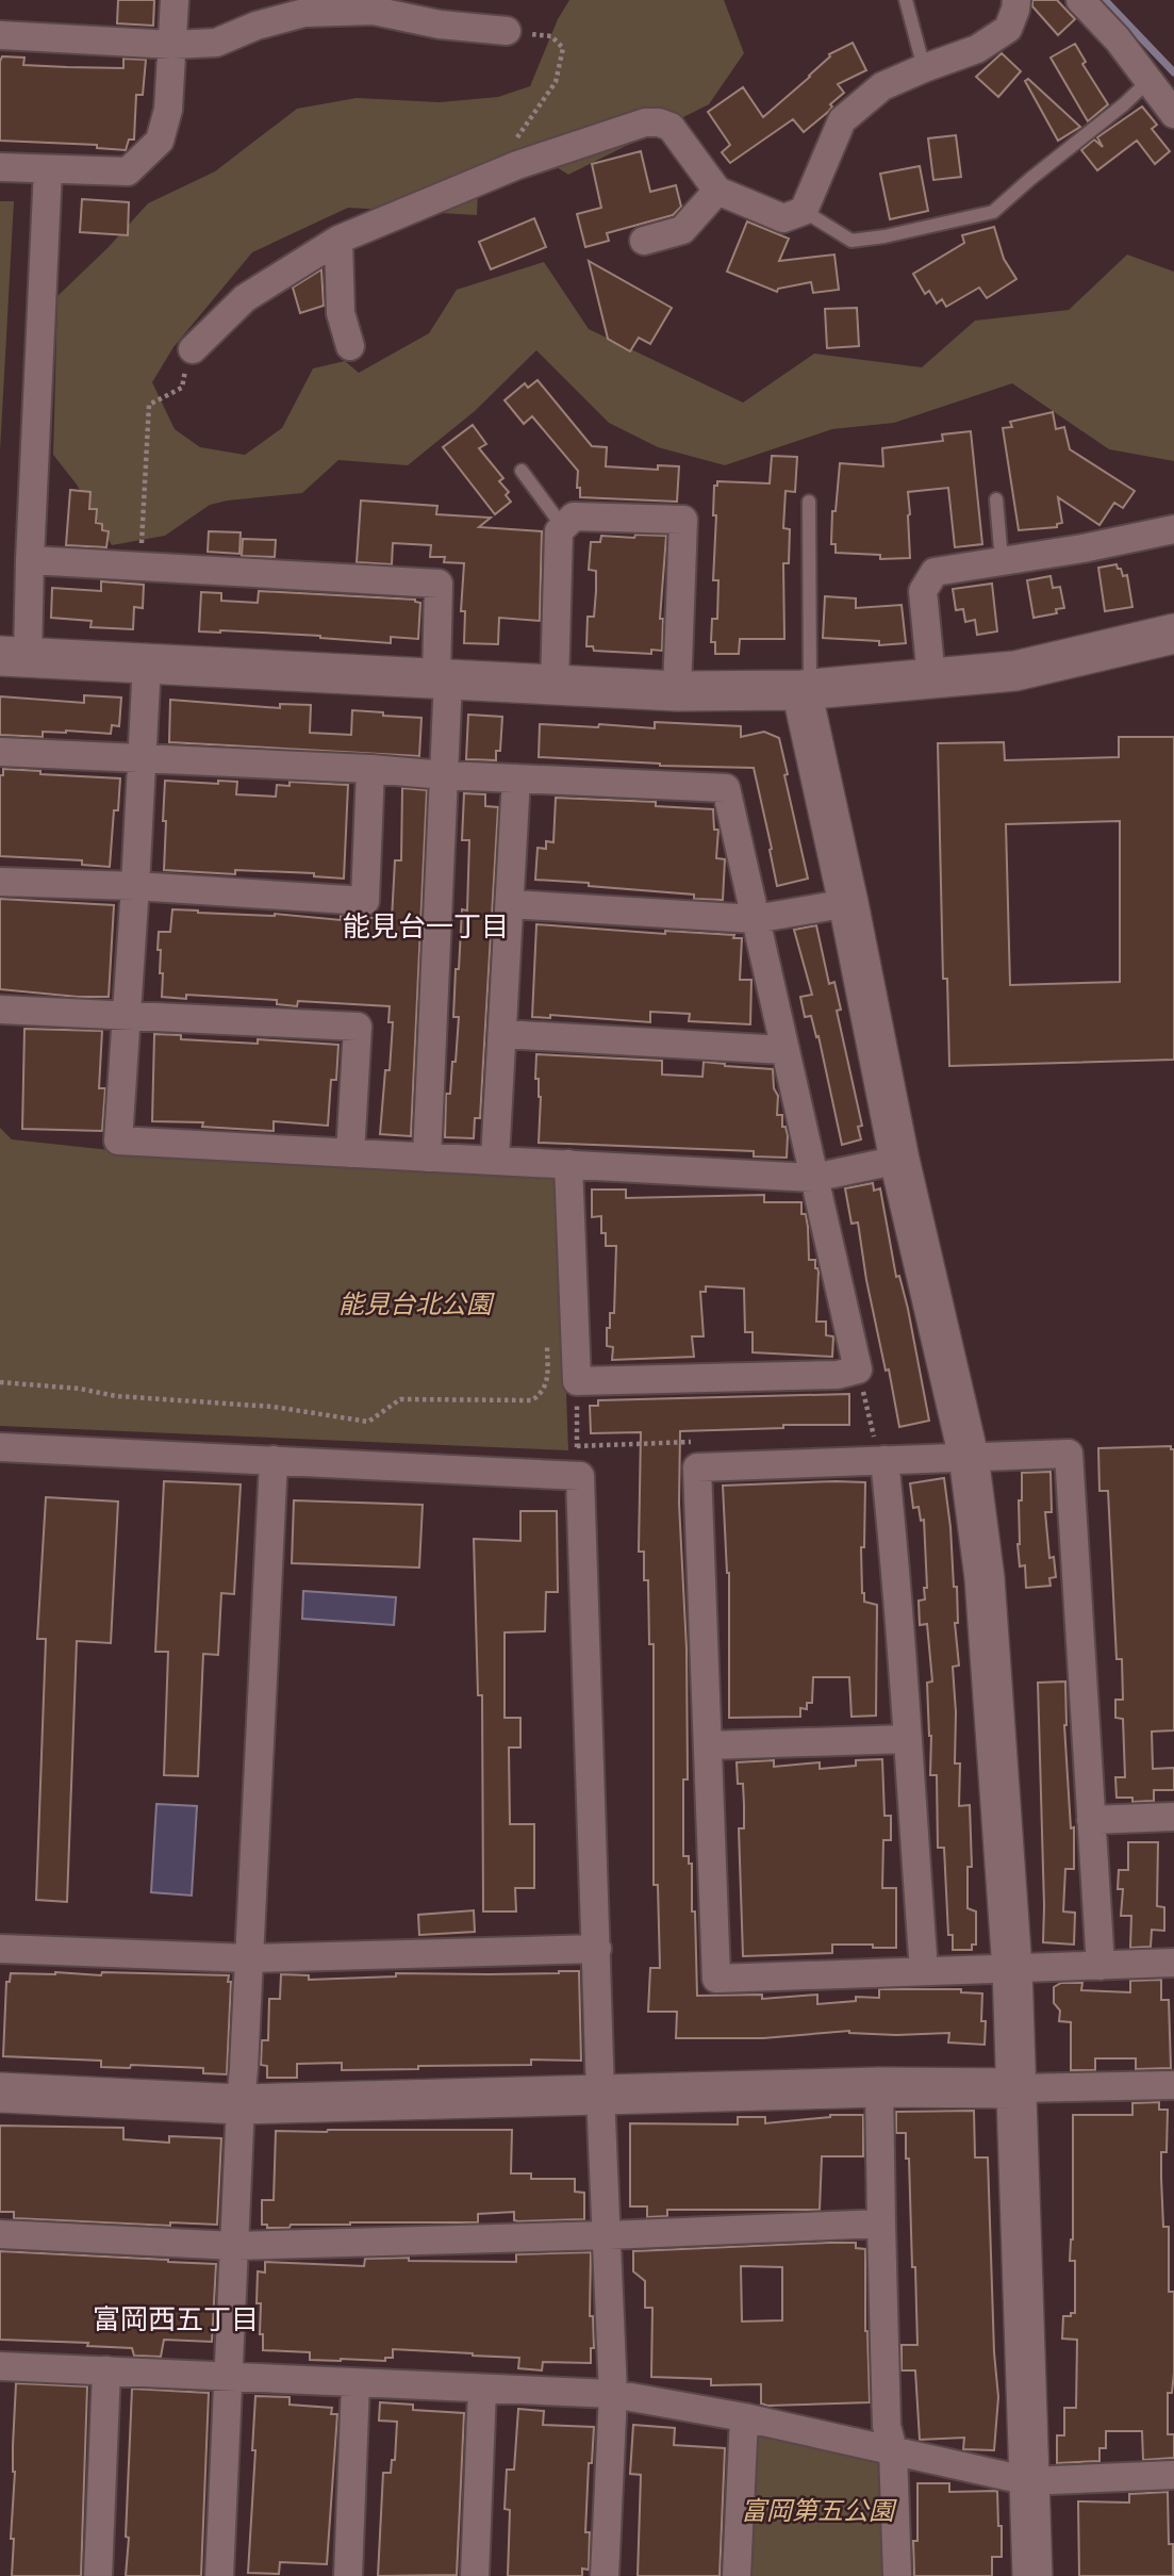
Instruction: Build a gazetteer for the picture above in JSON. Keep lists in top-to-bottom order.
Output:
{
  "districts": ["能見台一丁目", "富岡西五丁目"],
  "parks": ["能見台北公園", "富岡第五公園"]
}
